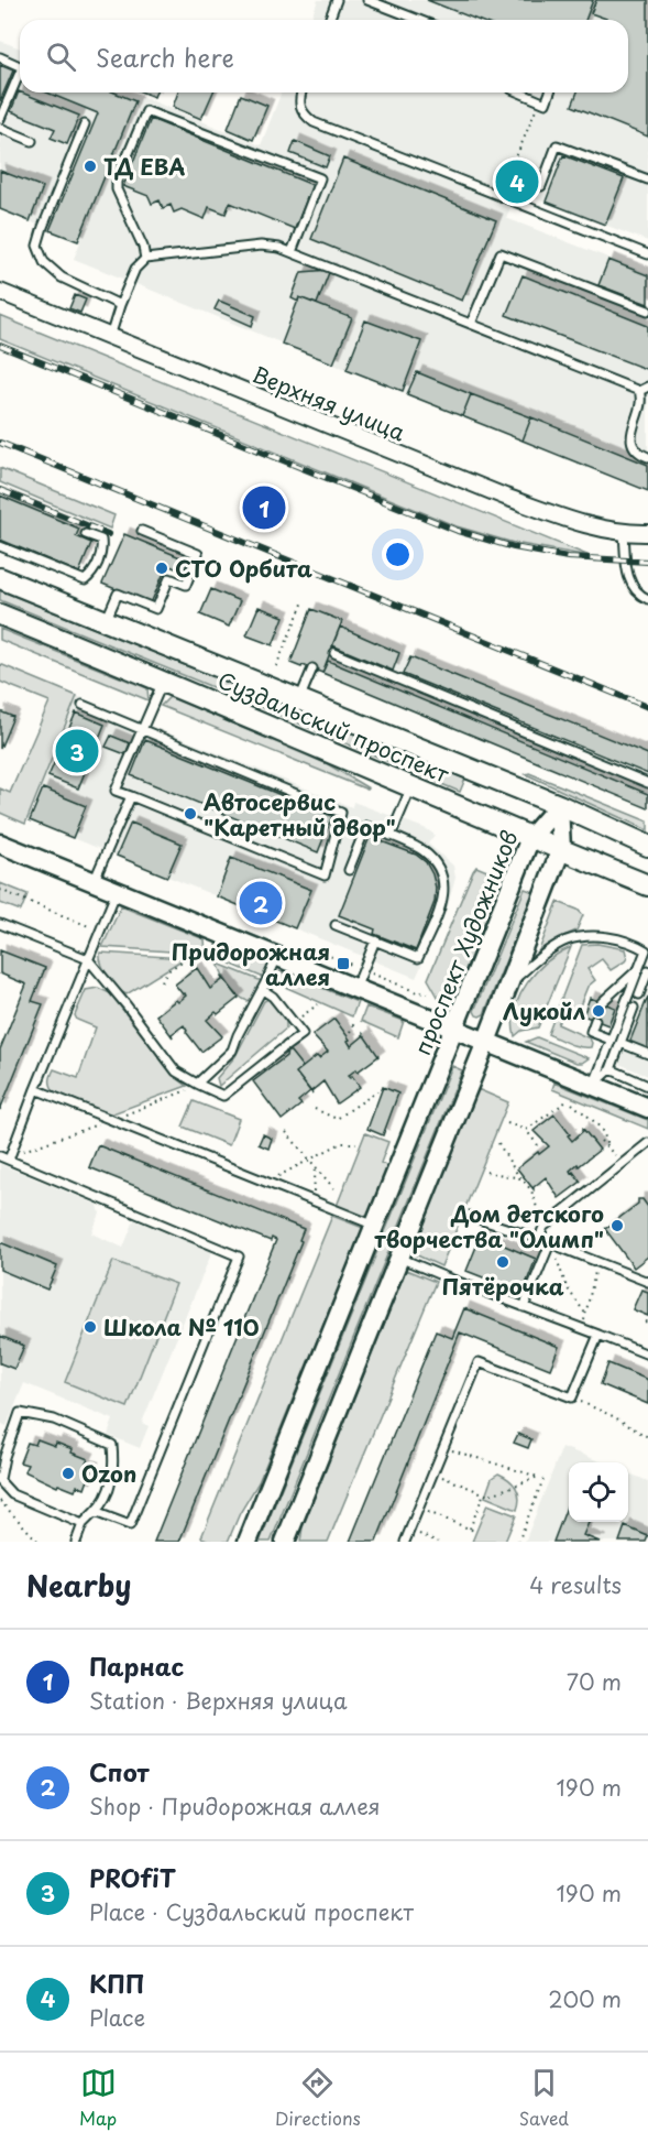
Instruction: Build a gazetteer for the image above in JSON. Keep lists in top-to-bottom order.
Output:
{
  "streets": {
    "main road": ["Суздальский проспект"],
    "street": ["Верхняя улица", "проспект Художников"]
  },
  "crossings": [
    ["Суздальский проспект", "проспект Художников"]
  ],
  "places": {
    "other": [
      "ТД ЕВА",
      "СТО Орбита",
      "Автосервис \"Каретный двор\"",
      "Лукойл",
      "Дом детского творчества \"Олимп\"",
      "Пятёрочка",
      "Школа № 110",
      "Ozon"
    ],
    "transit": ["Придорожная аллея"]
  },
  "page": {
    "search": "Search here",
    "pins": [
      "4",
      "1",
      "3",
      "2"
    ],
    "heading": ["Nearby", "4 results"],
    "list": [
      {
        "mark": "1",
        "name": "Парнас",
        "note": "Station · Верхняя улица",
        "value": "70 m"
      },
      {
        "mark": "2",
        "name": "Спот",
        "note": "Shop · Придорожная аллея",
        "value": "190 m"
      },
      {
        "mark": "3",
        "name": "PROfiT",
        "note": "Place · Суздальский проспект",
        "value": "190 m"
      },
      {
        "mark": "4",
        "name": "КПП",
        "note": "Place",
        "value": "200 m"
      }
    ],
    "nav": ["Map", "Directions", "Saved"]
  }
}
